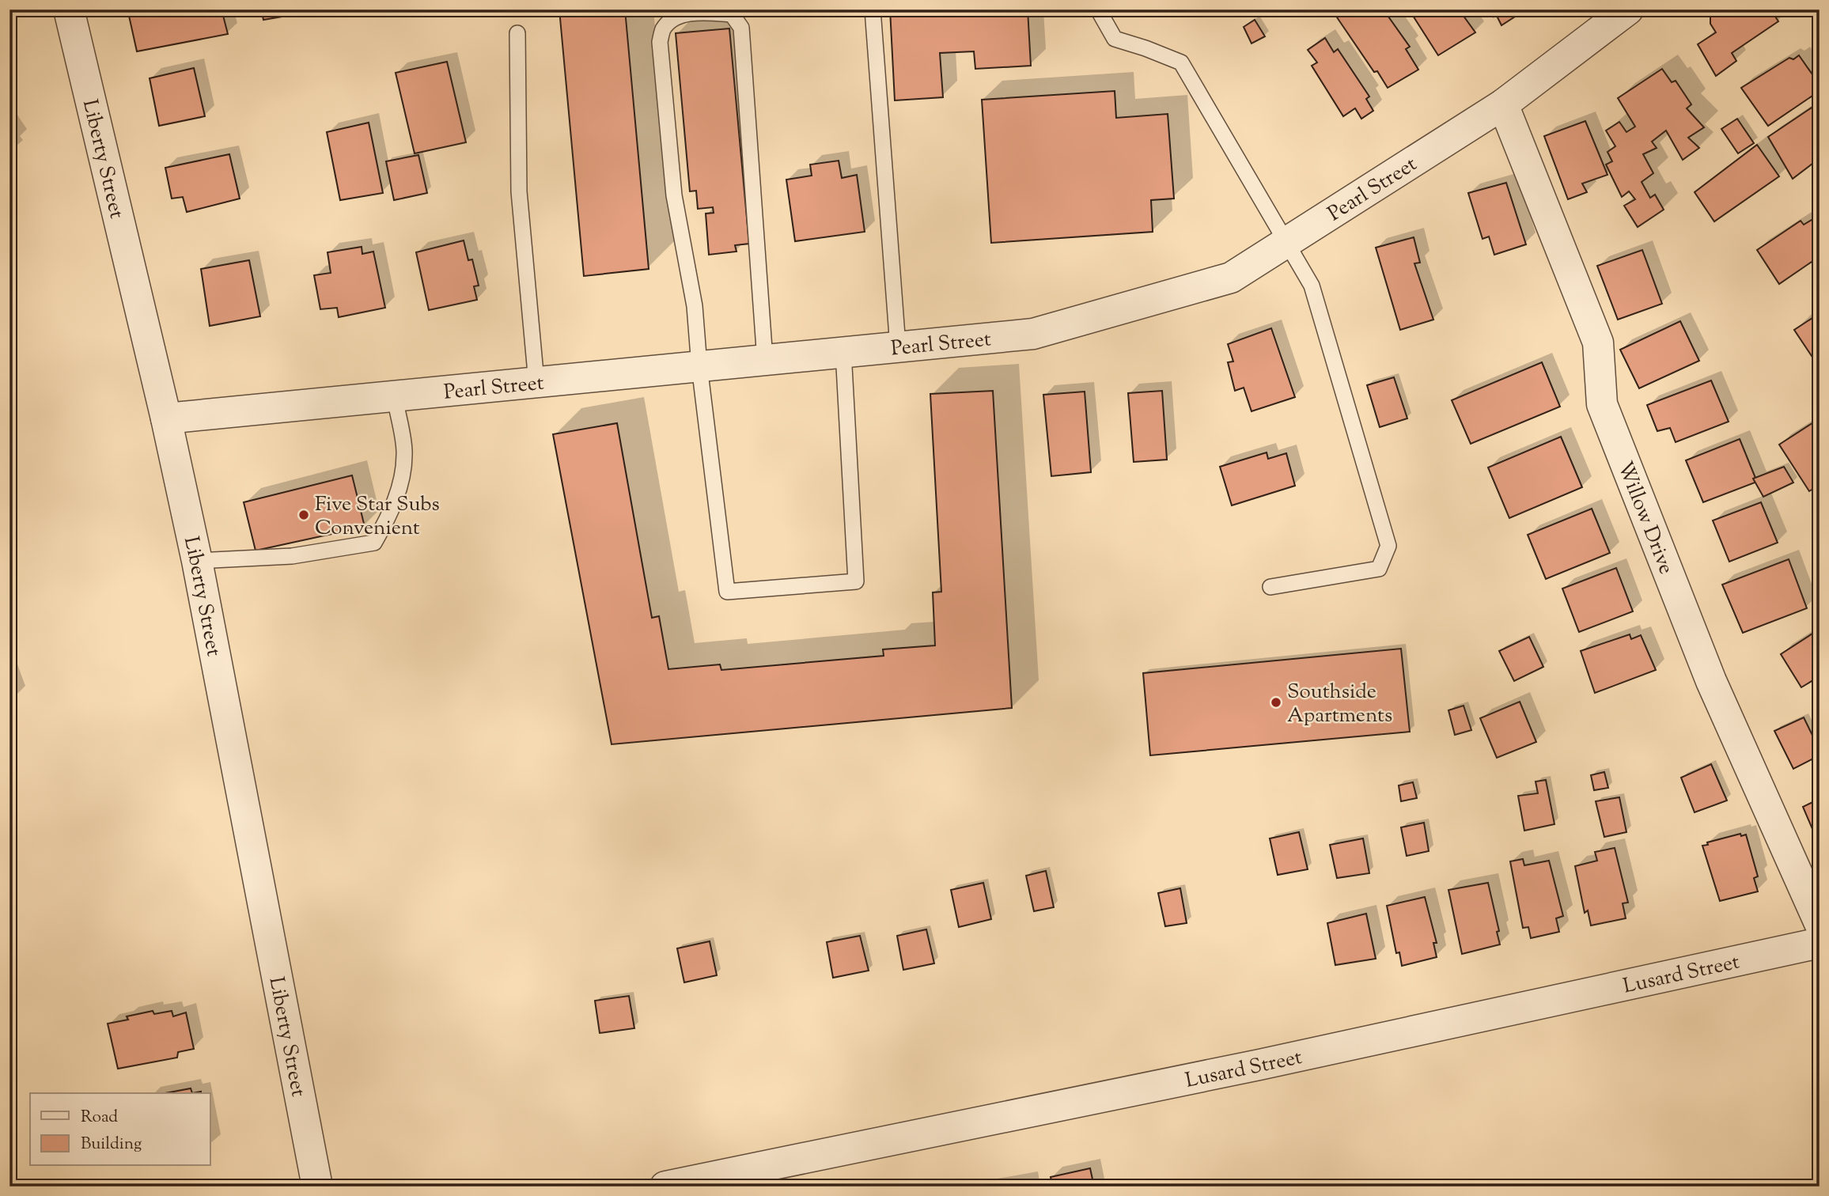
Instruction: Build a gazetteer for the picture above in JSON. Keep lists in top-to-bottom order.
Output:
{
  "streets": {
    "street": [
      "Liberty Street",
      "Pearl Street",
      "Willow Drive",
      "Lusard Street"
    ]
  },
  "crossings": [
    ["Liberty Street", "Pearl Street"],
    ["Pearl Street", "Willow Drive"]
  ],
  "places": ["Five Star Subs Convenient", "Southside Apartments"],
  "legend": ["Road", "Building"]
}
